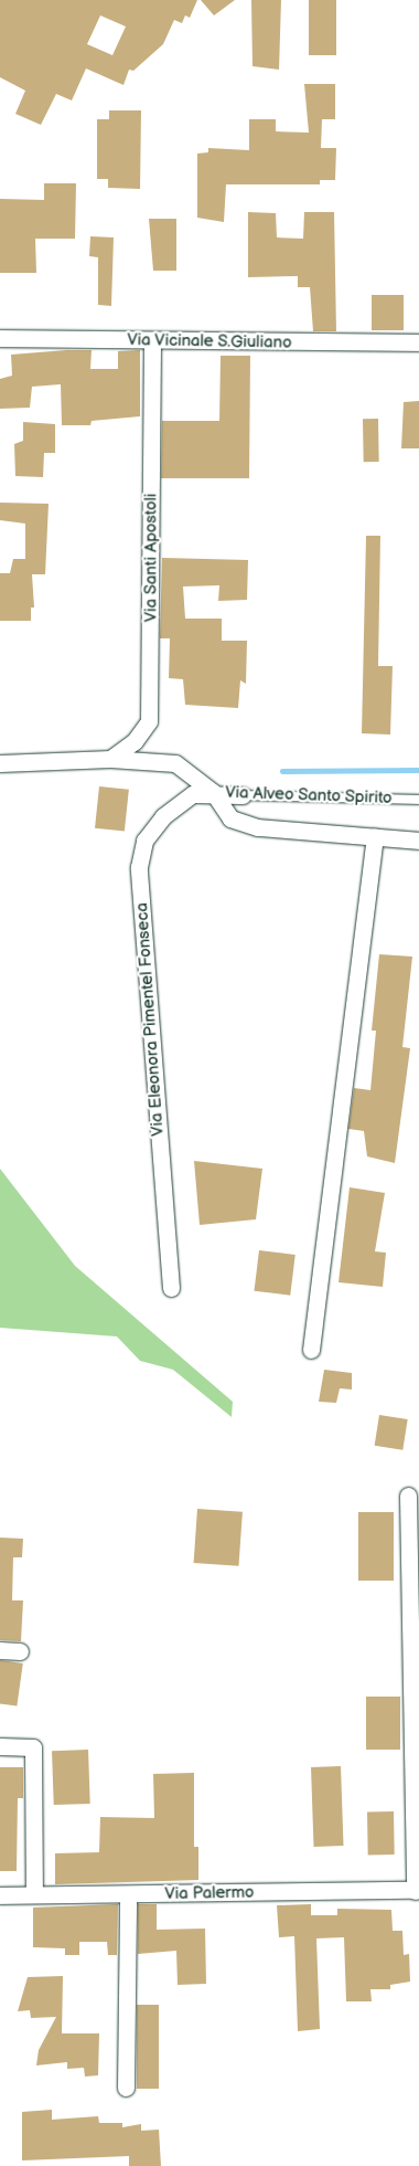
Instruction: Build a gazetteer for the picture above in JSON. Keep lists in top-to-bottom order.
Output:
{
  "streets": {
    "street": [
      "Via Vicinale S.Giuliano",
      "Via Santi Apostoli",
      "Via Alveo Santo Spirito",
      "Via Eleonora Pimentel Fonseca",
      "Via Palermo"
    ]
  },
  "crossings": [
    ["Via Vicinale S.Giuliano", "Via Santi Apostoli"],
    ["Via Santi Apostoli", "Via Alveo Santo Spirito"],
    ["Via Alveo Santo Spirito", "Via Eleonora Pimentel Fonseca"]
  ]
}
